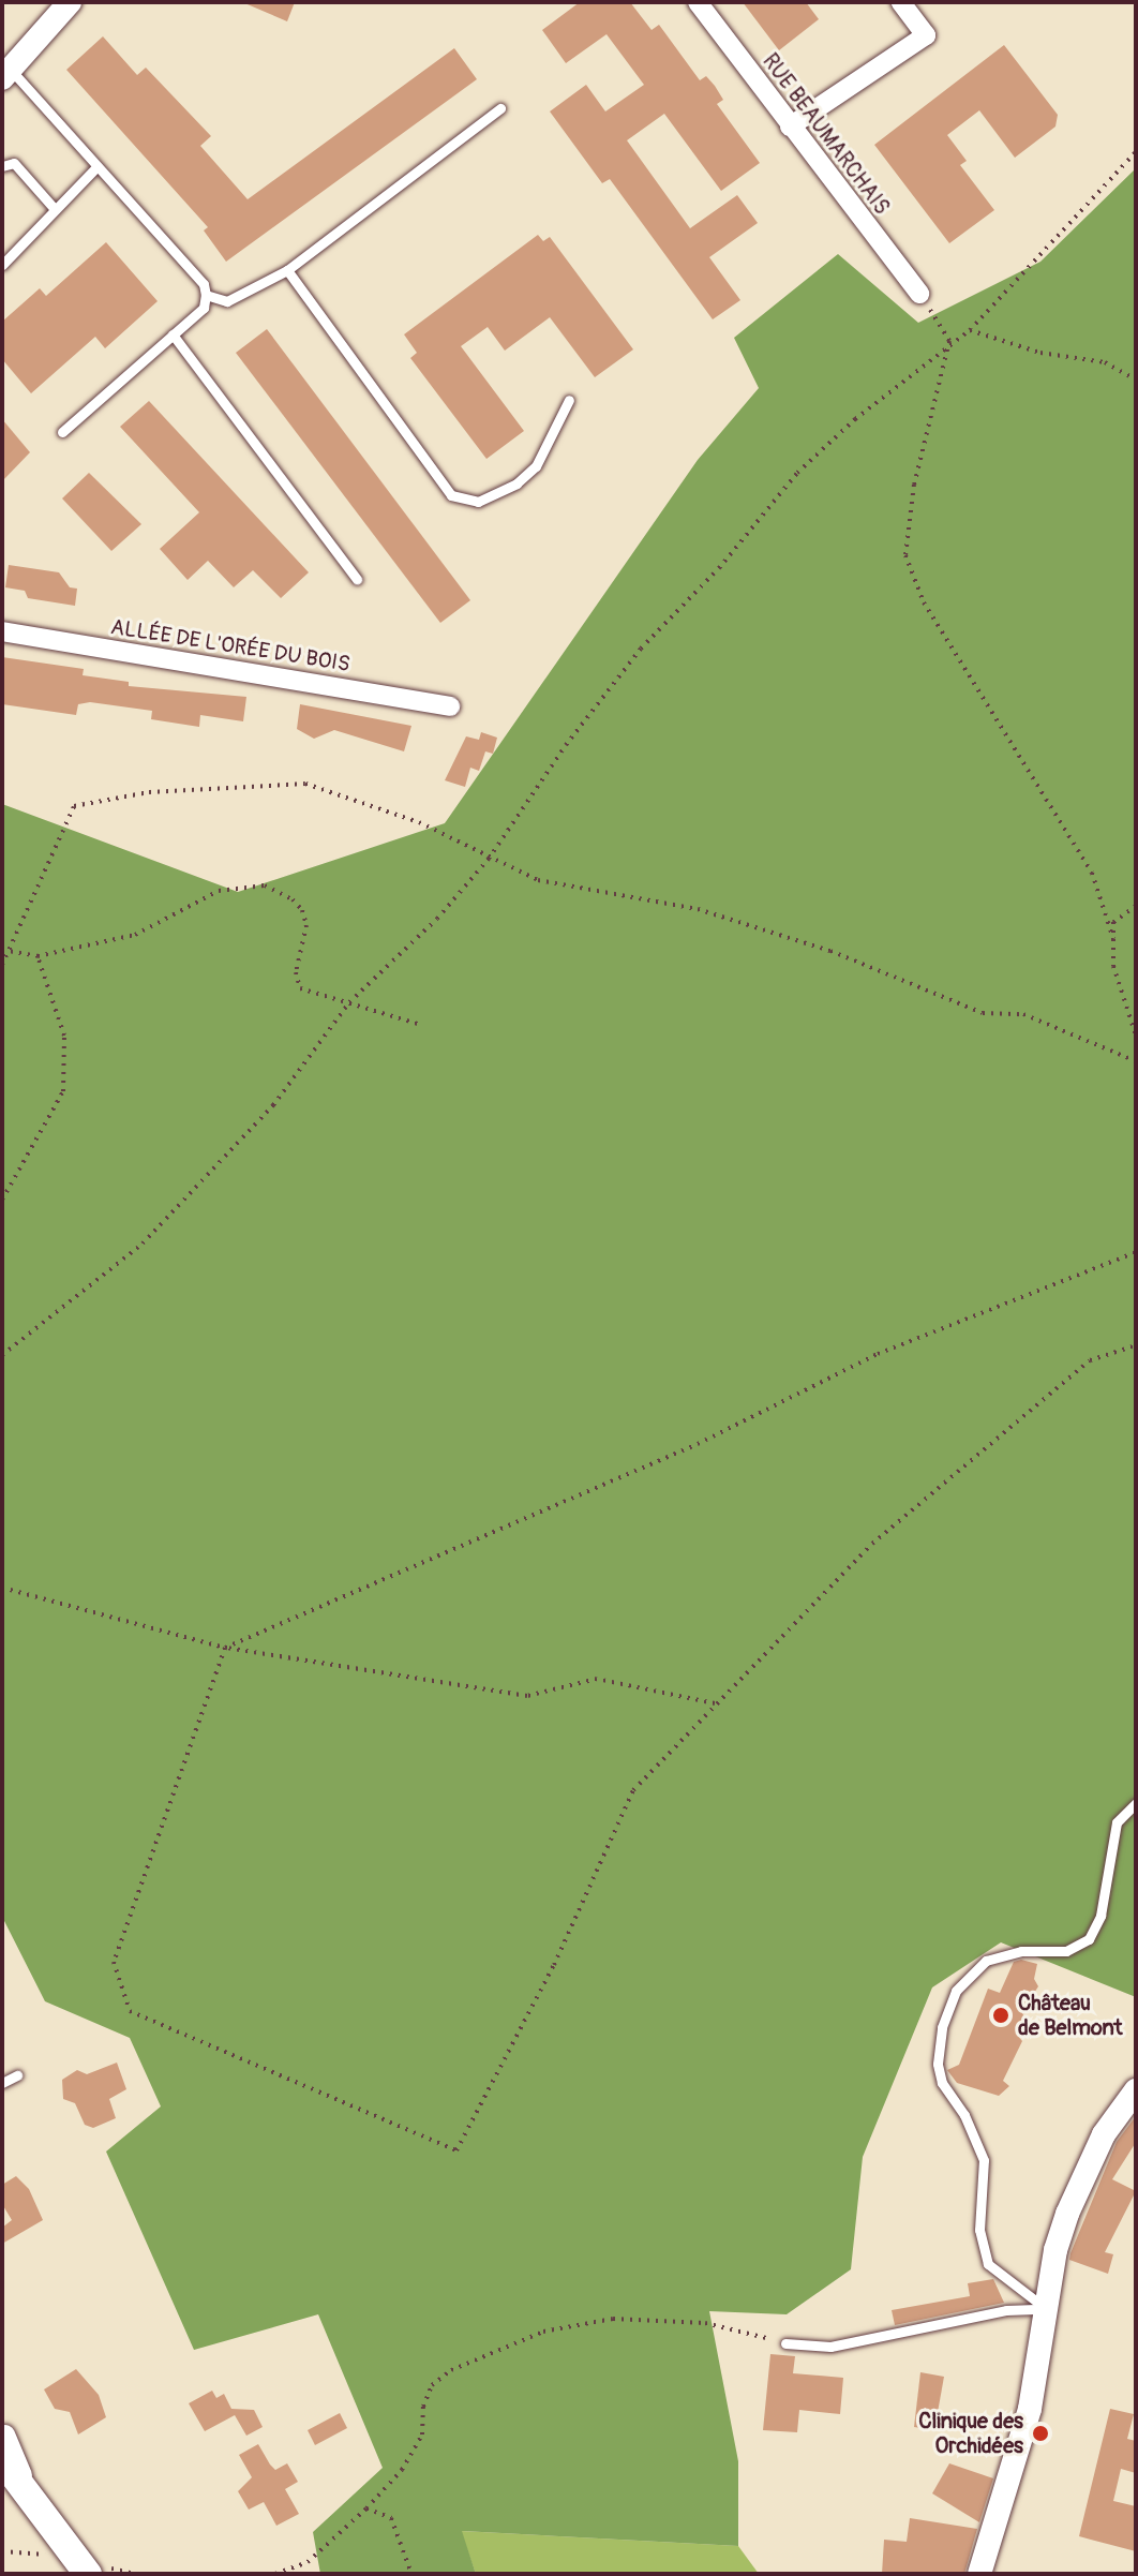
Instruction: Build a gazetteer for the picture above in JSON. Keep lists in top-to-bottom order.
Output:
{
  "streets": {
    "street": ["RUE BEAUMARCHAIS", "ALLÉE DE L'ORÉE DU BOIS"]
  },
  "places": ["Château de Belmont", "Clinique des Orchidées"]
}
